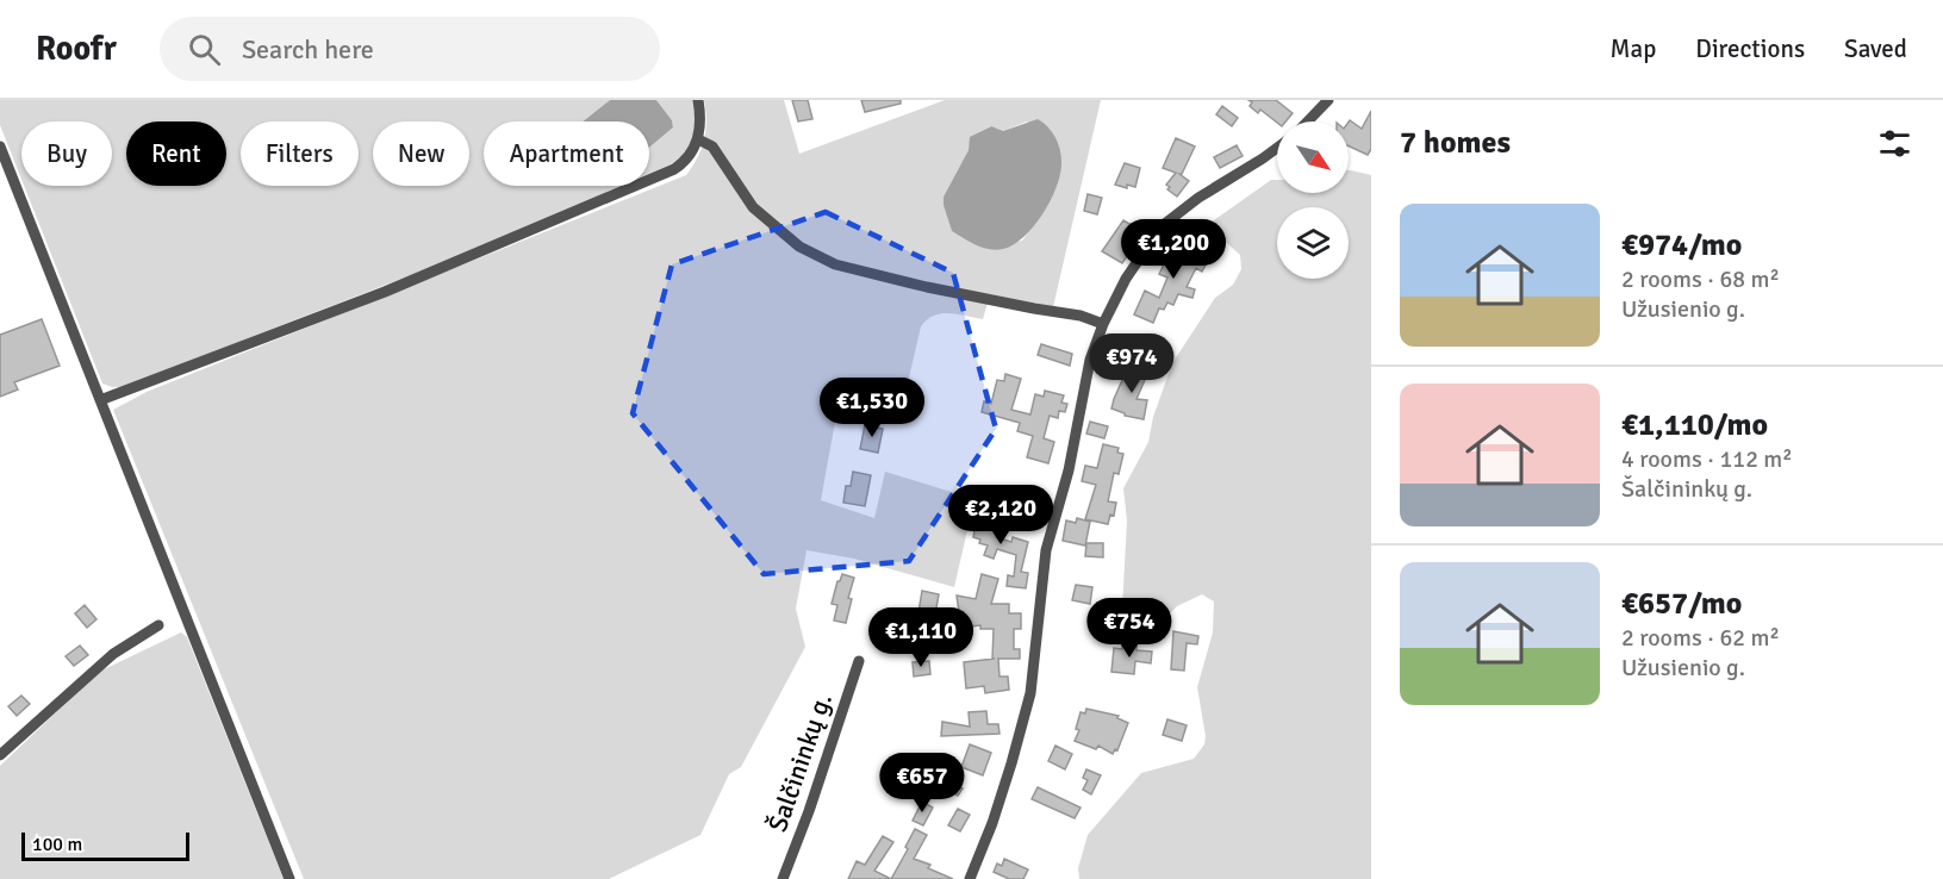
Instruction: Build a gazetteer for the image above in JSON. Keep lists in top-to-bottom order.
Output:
{
  "streets": {
    "street": ["Šalčininkų g."]
  },
  "scale_bar": "100 m",
  "north": "bottom right",
  "page": {
    "header": "Roofr",
    "search": "Search here",
    "nav": ["Map", "Directions", "Saved"],
    "heading": "7 homes",
    "chip": [
      "Buy",
      "Rent",
      "Filters",
      "New",
      "Apartment"
    ],
    "list": [
      {
        "name": "€974/mo",
        "note": "2 rooms · 68 m² · Užusienio g."
      },
      {
        "name": "€1,110/mo",
        "note": "4 rooms · 112 m² · Šalčininkų g."
      },
      {
        "name": "€657/mo",
        "note": "2 rooms · 62 m² · Užusienio g."
      }
    ],
    "price": [
      "€1,200",
      "€974",
      "€1,530",
      "€2,120",
      "€754",
      "€1,110",
      "€657"
    ],
    "scale": "100 m"
  }
}
